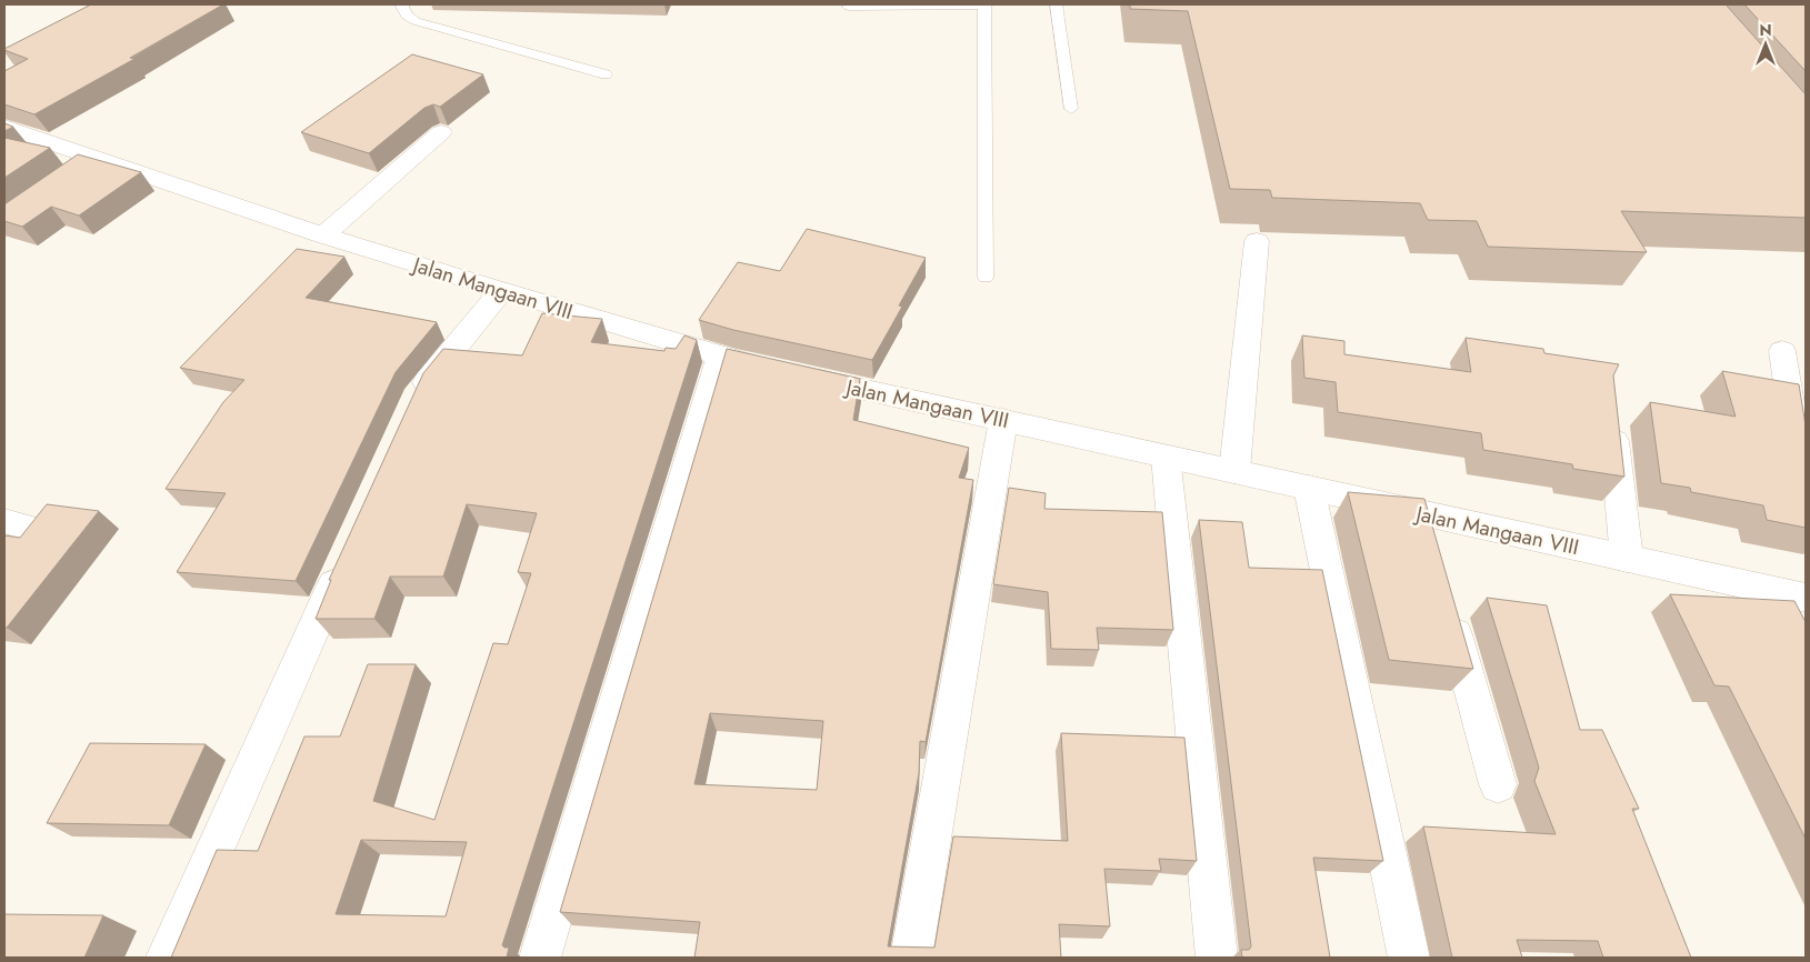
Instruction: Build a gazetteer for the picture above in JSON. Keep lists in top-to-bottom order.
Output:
{
  "streets": {
    "street": ["Jalan Mangaan VIII"]
  },
  "north": "top"
}
